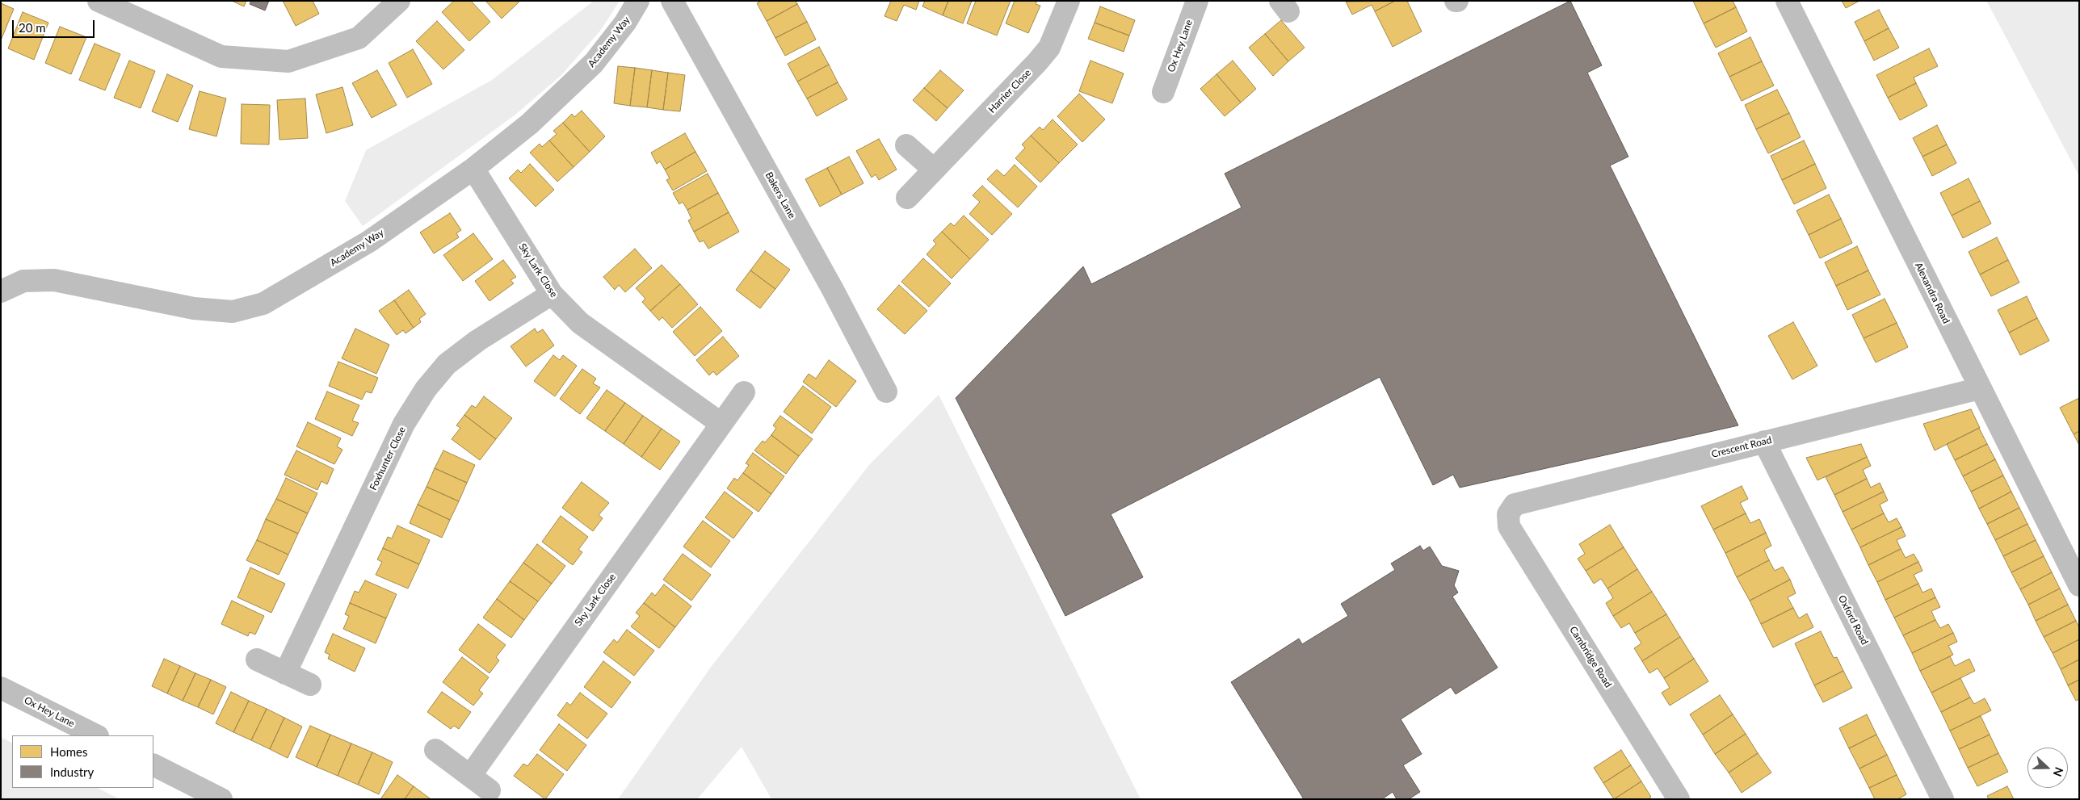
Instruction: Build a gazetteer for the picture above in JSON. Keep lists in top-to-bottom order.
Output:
{
  "streets": {
    "street": [
      "Academy Way",
      "Ox Hey Lane",
      "Harrier Close",
      "Bakers Lane",
      "Sky Lark Close",
      "Alexandra Road",
      "Crescent Road",
      "Foxhunter Close",
      "Oxford Road",
      "Cambridge Road"
    ]
  },
  "crossings": [
    ["Academy Way", "Sky Lark Close"],
    ["Sky Lark Close", "Foxhunter Close"],
    ["Alexandra Road", "Crescent Road"],
    ["Crescent Road", "Oxford Road"],
    ["Crescent Road", "Cambridge Road"]
  ],
  "legend": ["Homes", "Industry"],
  "scale_bar": "20 m",
  "north": "right"
}
